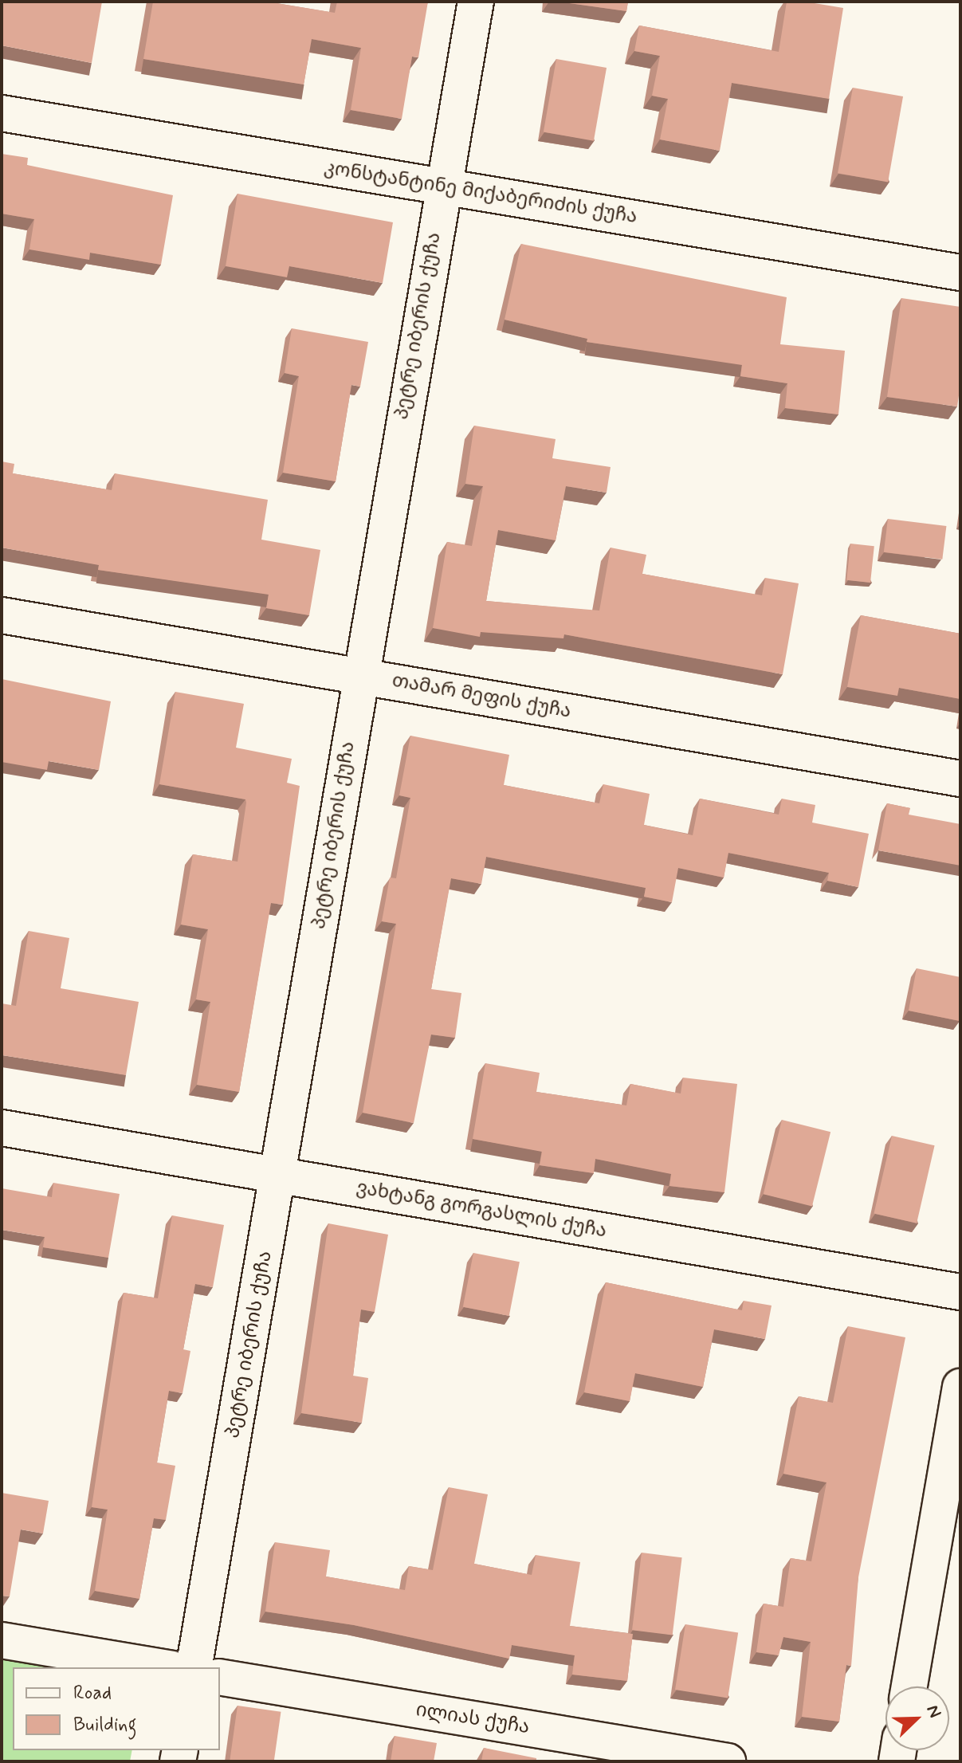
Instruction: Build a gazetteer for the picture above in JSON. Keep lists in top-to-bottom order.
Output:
{
  "streets": {
    "street": [
      "კონსტანტინე მიქაბერიძის ქუჩა",
      "პეტრე იბერის ქუჩა",
      "თამარ მეფის ქუჩა",
      "ვახტანგ გორგასლის ქუჩა",
      "ილიას ქუჩა"
    ]
  },
  "crossings": [
    ["კონსტანტინე მიქაბერიძის ქუჩა", "პეტრე იბერის ქუჩა"],
    ["პეტრე იბერის ქუჩა", "თამარ მეფის ქუჩა"],
    ["პეტრე იბერის ქუჩა", "ვახტანგ გორგასლის ქუჩა"]
  ],
  "legend": ["Road", "Building"],
  "north": "top right"
}
